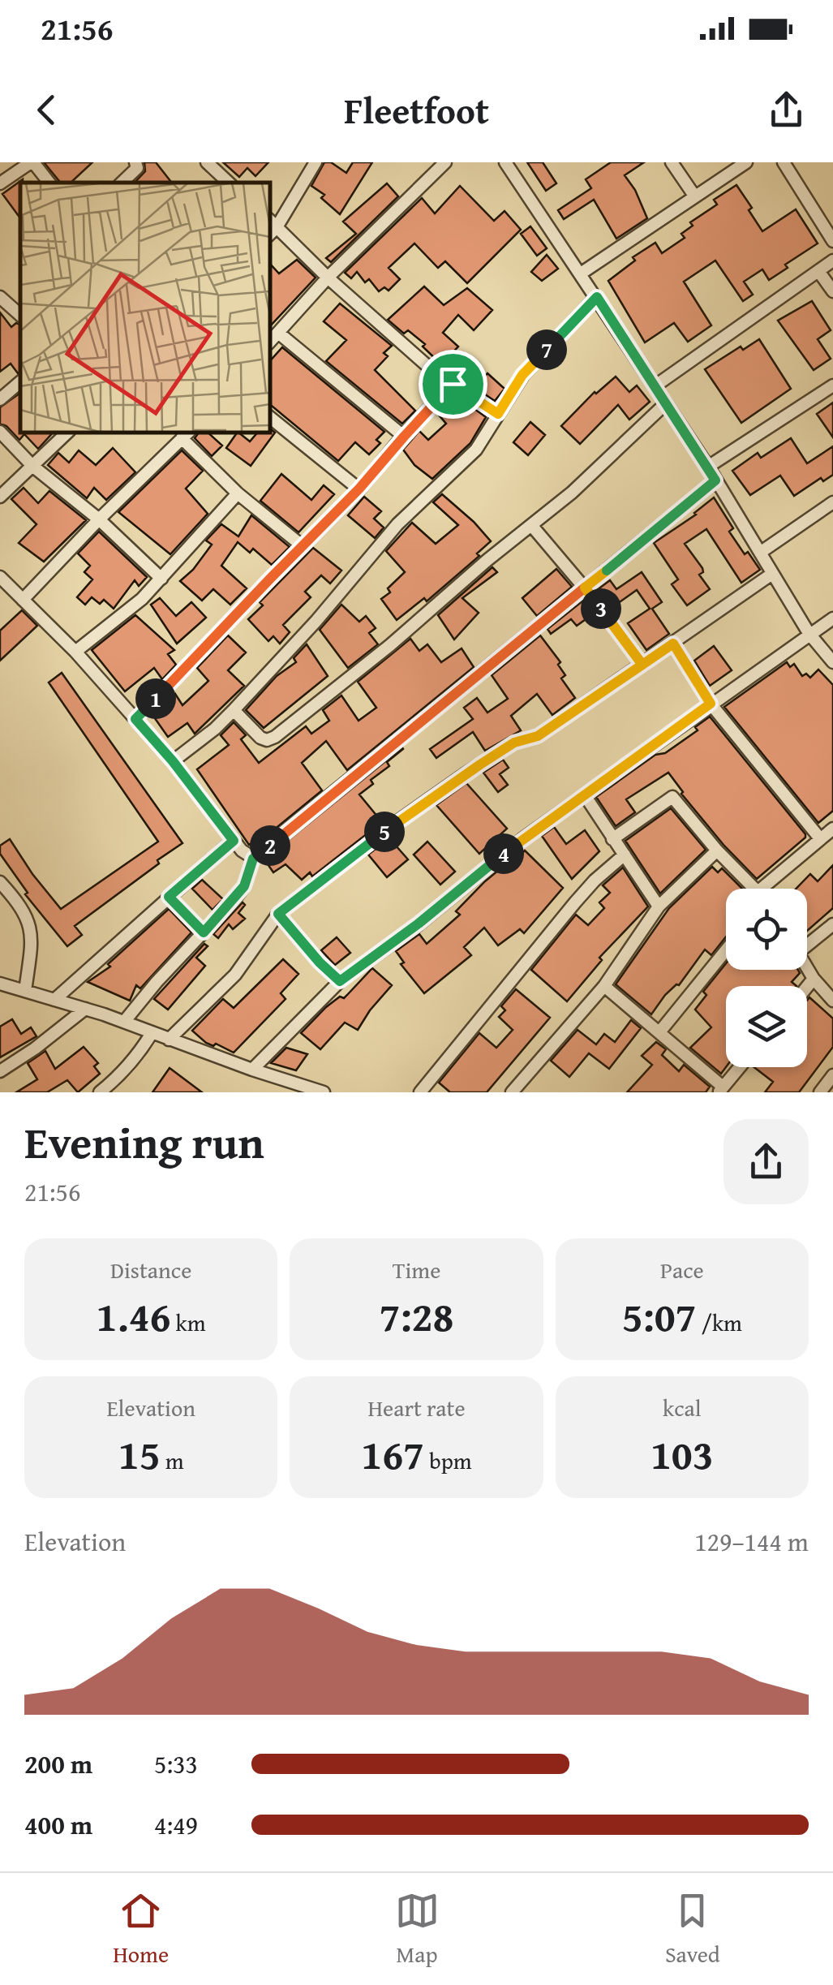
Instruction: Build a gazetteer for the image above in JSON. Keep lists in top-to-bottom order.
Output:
{
  "page": {
    "status": "21:56",
    "header": "Fleetfoot",
    "pins": [
      "7",
      "3",
      "1",
      "5",
      "2",
      "4"
    ],
    "heading": ["Evening run", "21:56"],
    "stats": [
      ["Distance", "1.46 km"],
      ["Time", "7:28"],
      ["Pace", "5:07 /km"],
      ["Elevation", "15 m"],
      ["Heart rate", "167 bpm"],
      ["kcal", "103"]
    ],
    "chart": ["Elevation", "129–144 m"],
    "list": [
      {
        "name": "200 m",
        "note": "5:33"
      },
      {
        "name": "400 m",
        "note": "4:49"
      }
    ],
    "tabs": ["Home", "Map", "Saved"]
  }
}
